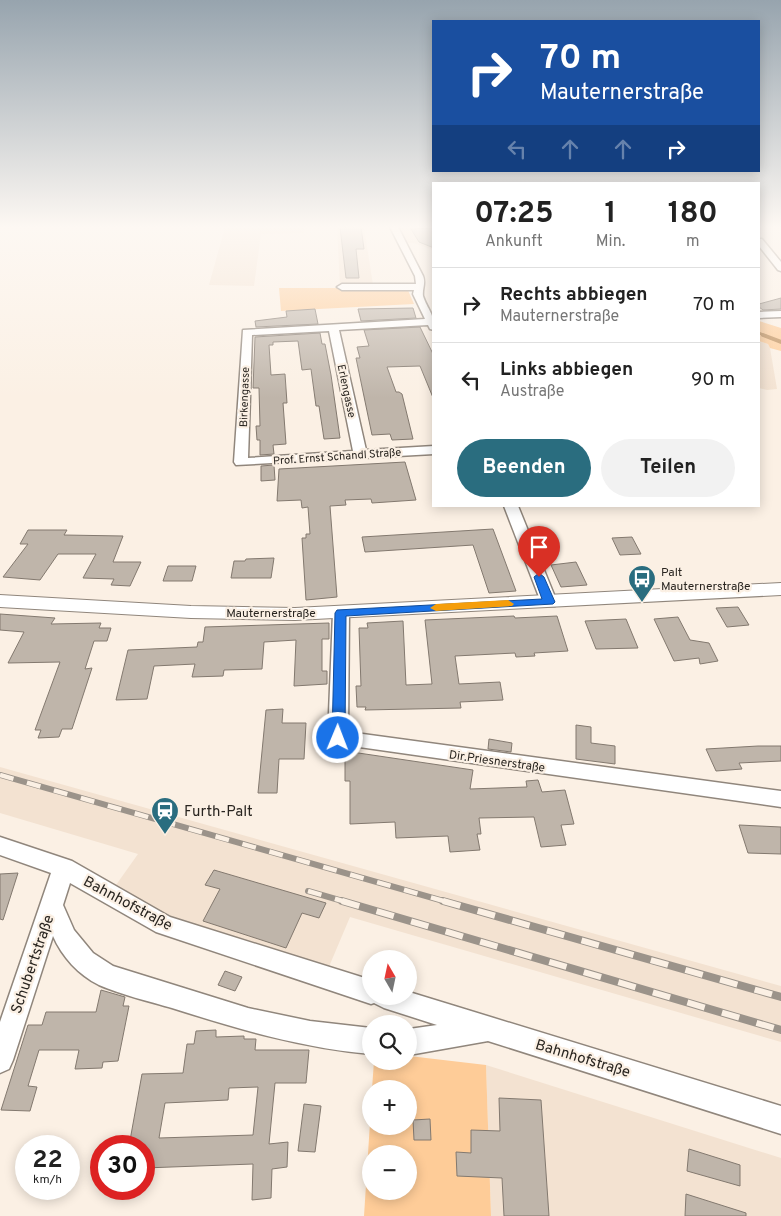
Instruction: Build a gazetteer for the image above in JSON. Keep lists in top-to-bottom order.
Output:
{
  "streets": {
    "street": [
      "Erlengasse",
      "Birkengasse",
      "Prof. Ernst Schandl Straße",
      "Mauternerstraße",
      "Dir.Priesnerstraße",
      "Bahnhofstraße",
      "Schubertstraße"
    ]
  },
  "crossings": [
    ["Erlengasse", "Birkengasse"],
    ["Erlengasse", "Prof. Ernst Schandl Straße"],
    ["Birkengasse", "Prof. Ernst Schandl Straße"],
    ["Mauternerstraße", "Dir.Priesnerstraße"],
    ["Bahnhofstraße", "Schubertstraße"]
  ],
  "places": {
    "bus stop": ["Palt Mauternerstraße"],
    "station": ["Furth-Palt"]
  },
  "north": "top",
  "page": {
    "turn": ["70 m", "Mauternerstraße"],
    "eta": [
      "07:25",
      "Ankunft",
      "1",
      "Min.",
      "180",
      "m"
    ],
    "list": [
      {
        "name": "Rechts abbiegen",
        "note": "Mauternerstraße",
        "value": "70 m"
      },
      {
        "name": "Links abbiegen",
        "note": "Austraße",
        "value": "90 m"
      }
    ],
    "buttons": ["Beenden", "Teilen"],
    "map_buttons": ["+", "−"],
    "speed": "22 km/h",
    "limit": "30"
  }
}
